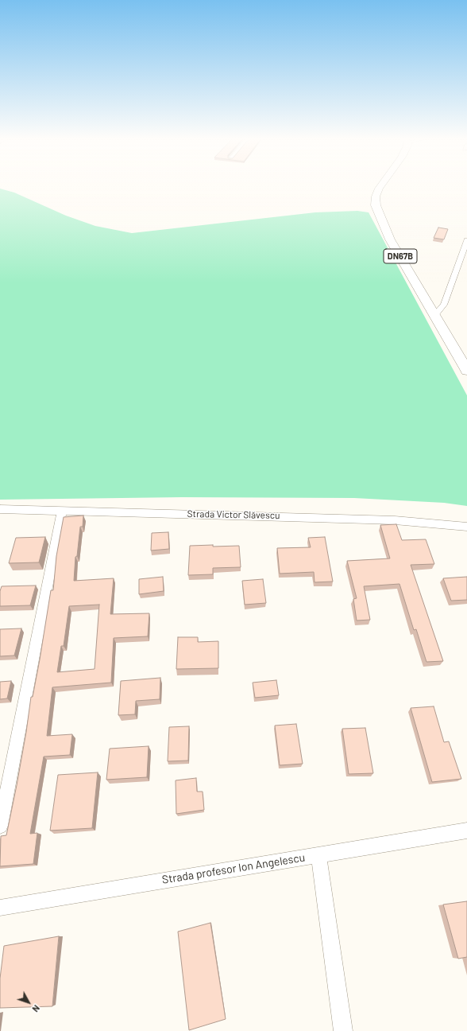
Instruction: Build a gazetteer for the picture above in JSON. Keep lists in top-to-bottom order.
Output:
{
  "streets": {
    "main road": ["DN67B"],
    "street": ["Strada Victor Slăvescu", "Strada profesor Ion Angelescu"]
  },
  "north": "bottom right"
}
